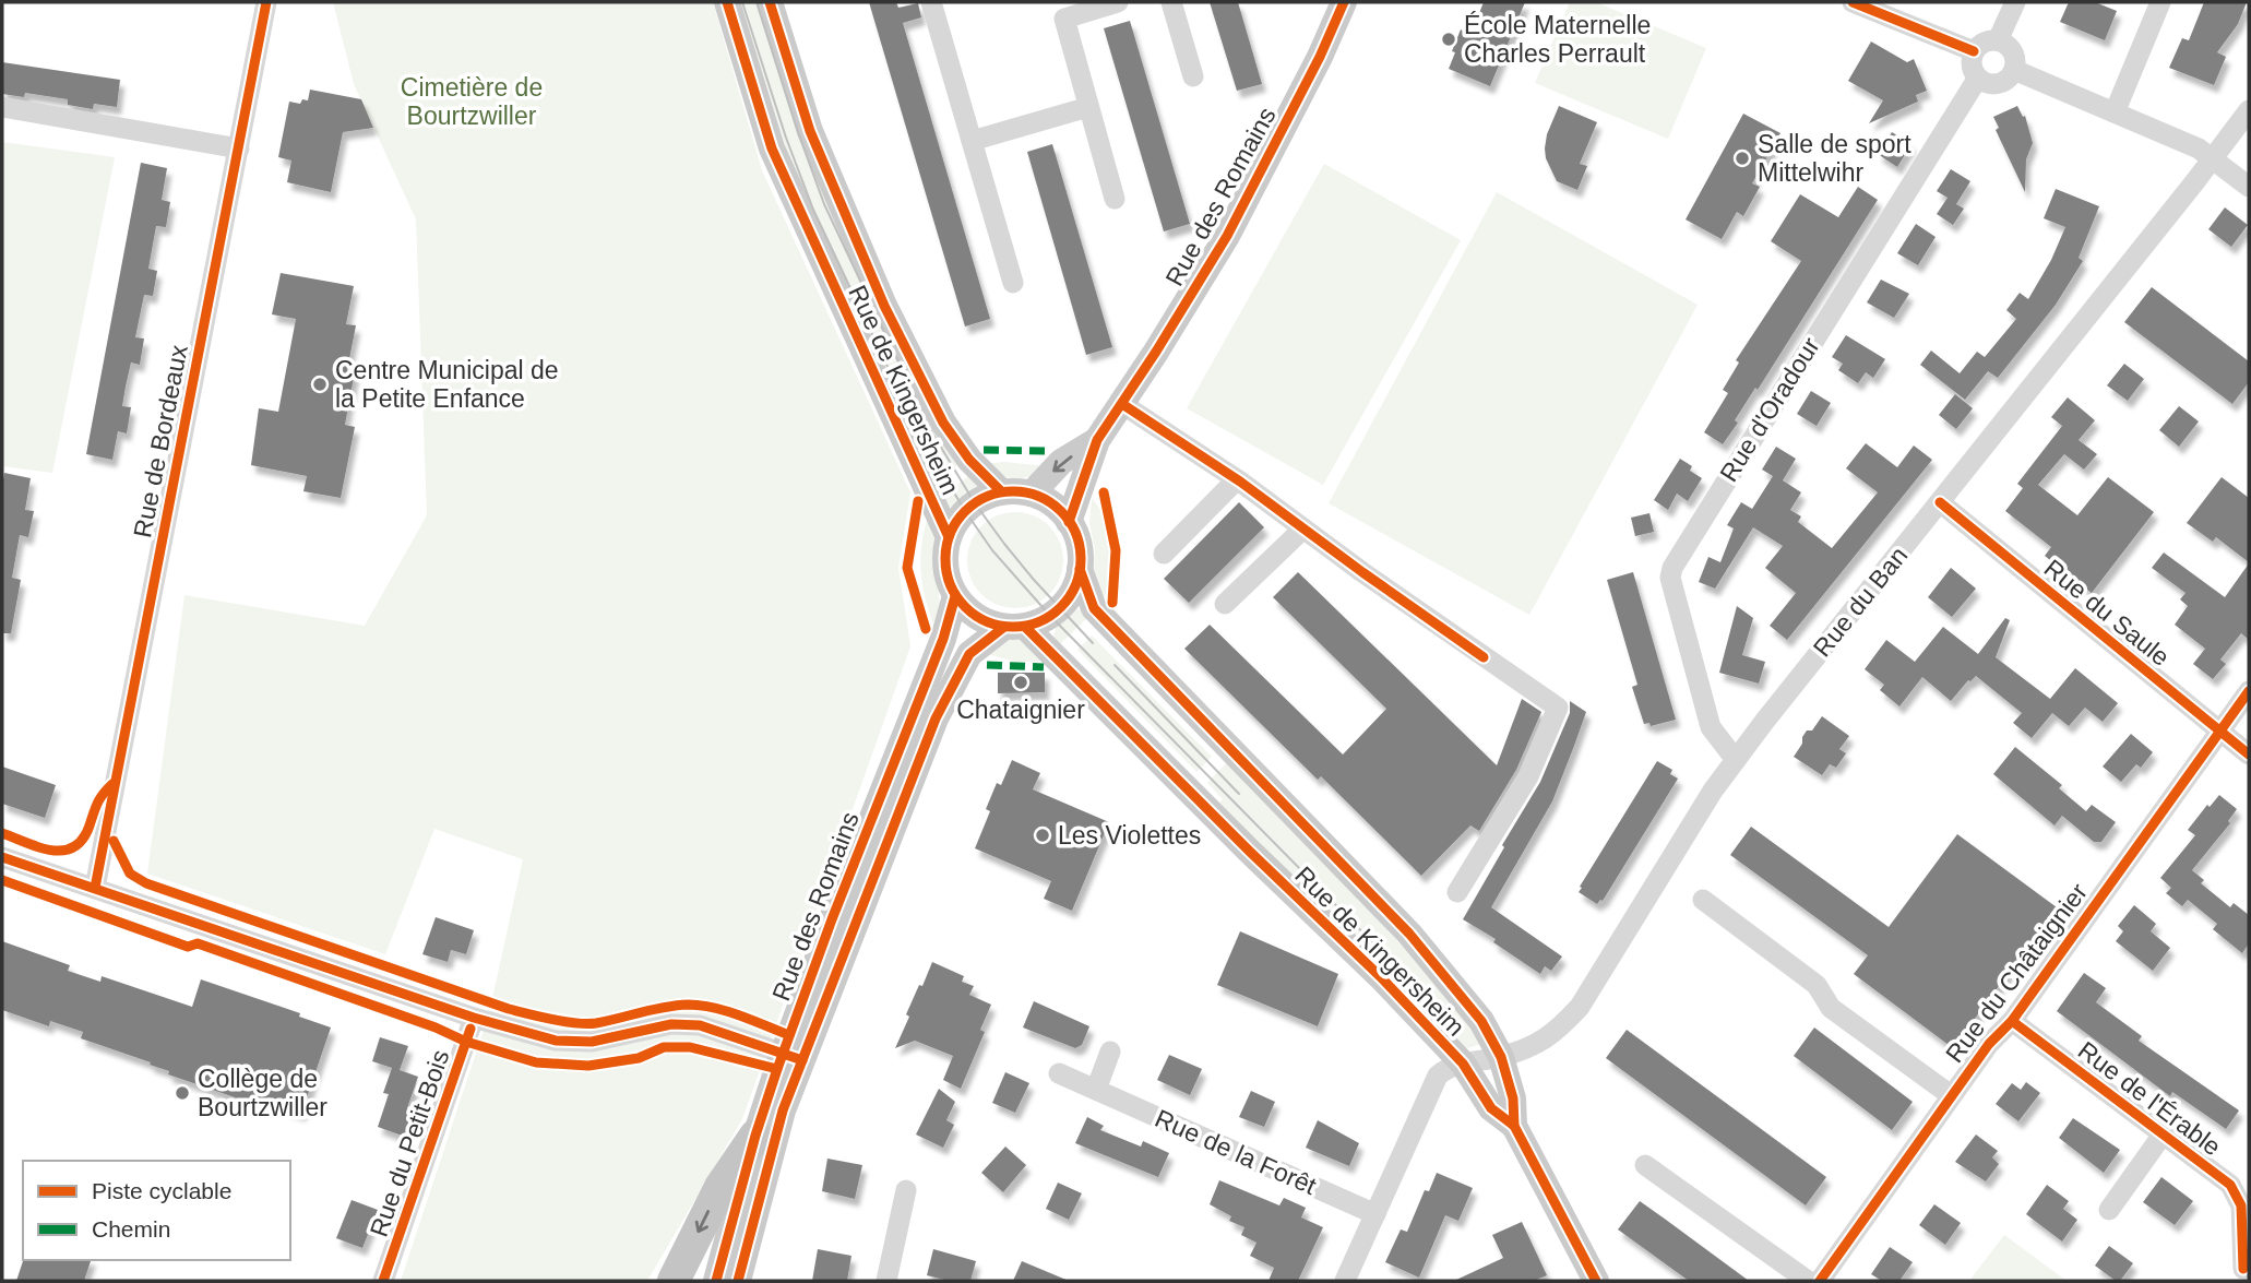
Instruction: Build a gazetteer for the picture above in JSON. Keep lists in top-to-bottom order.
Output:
{
  "streets": {
    "main road": ["Rue des Romains", "Rue de Kingersheim"],
    "street": [
      "Rue d'Oradour",
      "Rue de Bordeaux",
      "Rue du Ban",
      "Rue du Saule",
      "Rue du Châtaignier",
      "Rue de l'Érable",
      "Rue du Petit-Bois",
      "Rue de la Forêt"
    ]
  },
  "crossings": [
    ["Rue des Romains", "Rue de Kingersheim"],
    ["Rue de Kingersheim", "Rue du Ban"],
    ["Rue d'Oradour", "Rue du Ban"],
    ["Rue du Ban", "Rue du Saule"],
    ["Rue du Saule", "Rue du Châtaignier"],
    ["Rue du Châtaignier", "Rue de l'Érable"]
  ],
  "parks": ["Cimetière de Bourtzwiller"],
  "places": [
    "École Maternelle Charles Perrault",
    "Salle de sport Mittelwihr",
    "Centre Municipal de la Petite Enfance",
    "Chataignier",
    "Les Violettes",
    "Collège de Bourtzwiller"
  ],
  "legend": ["Piste cyclable", "Chemin"]
}
